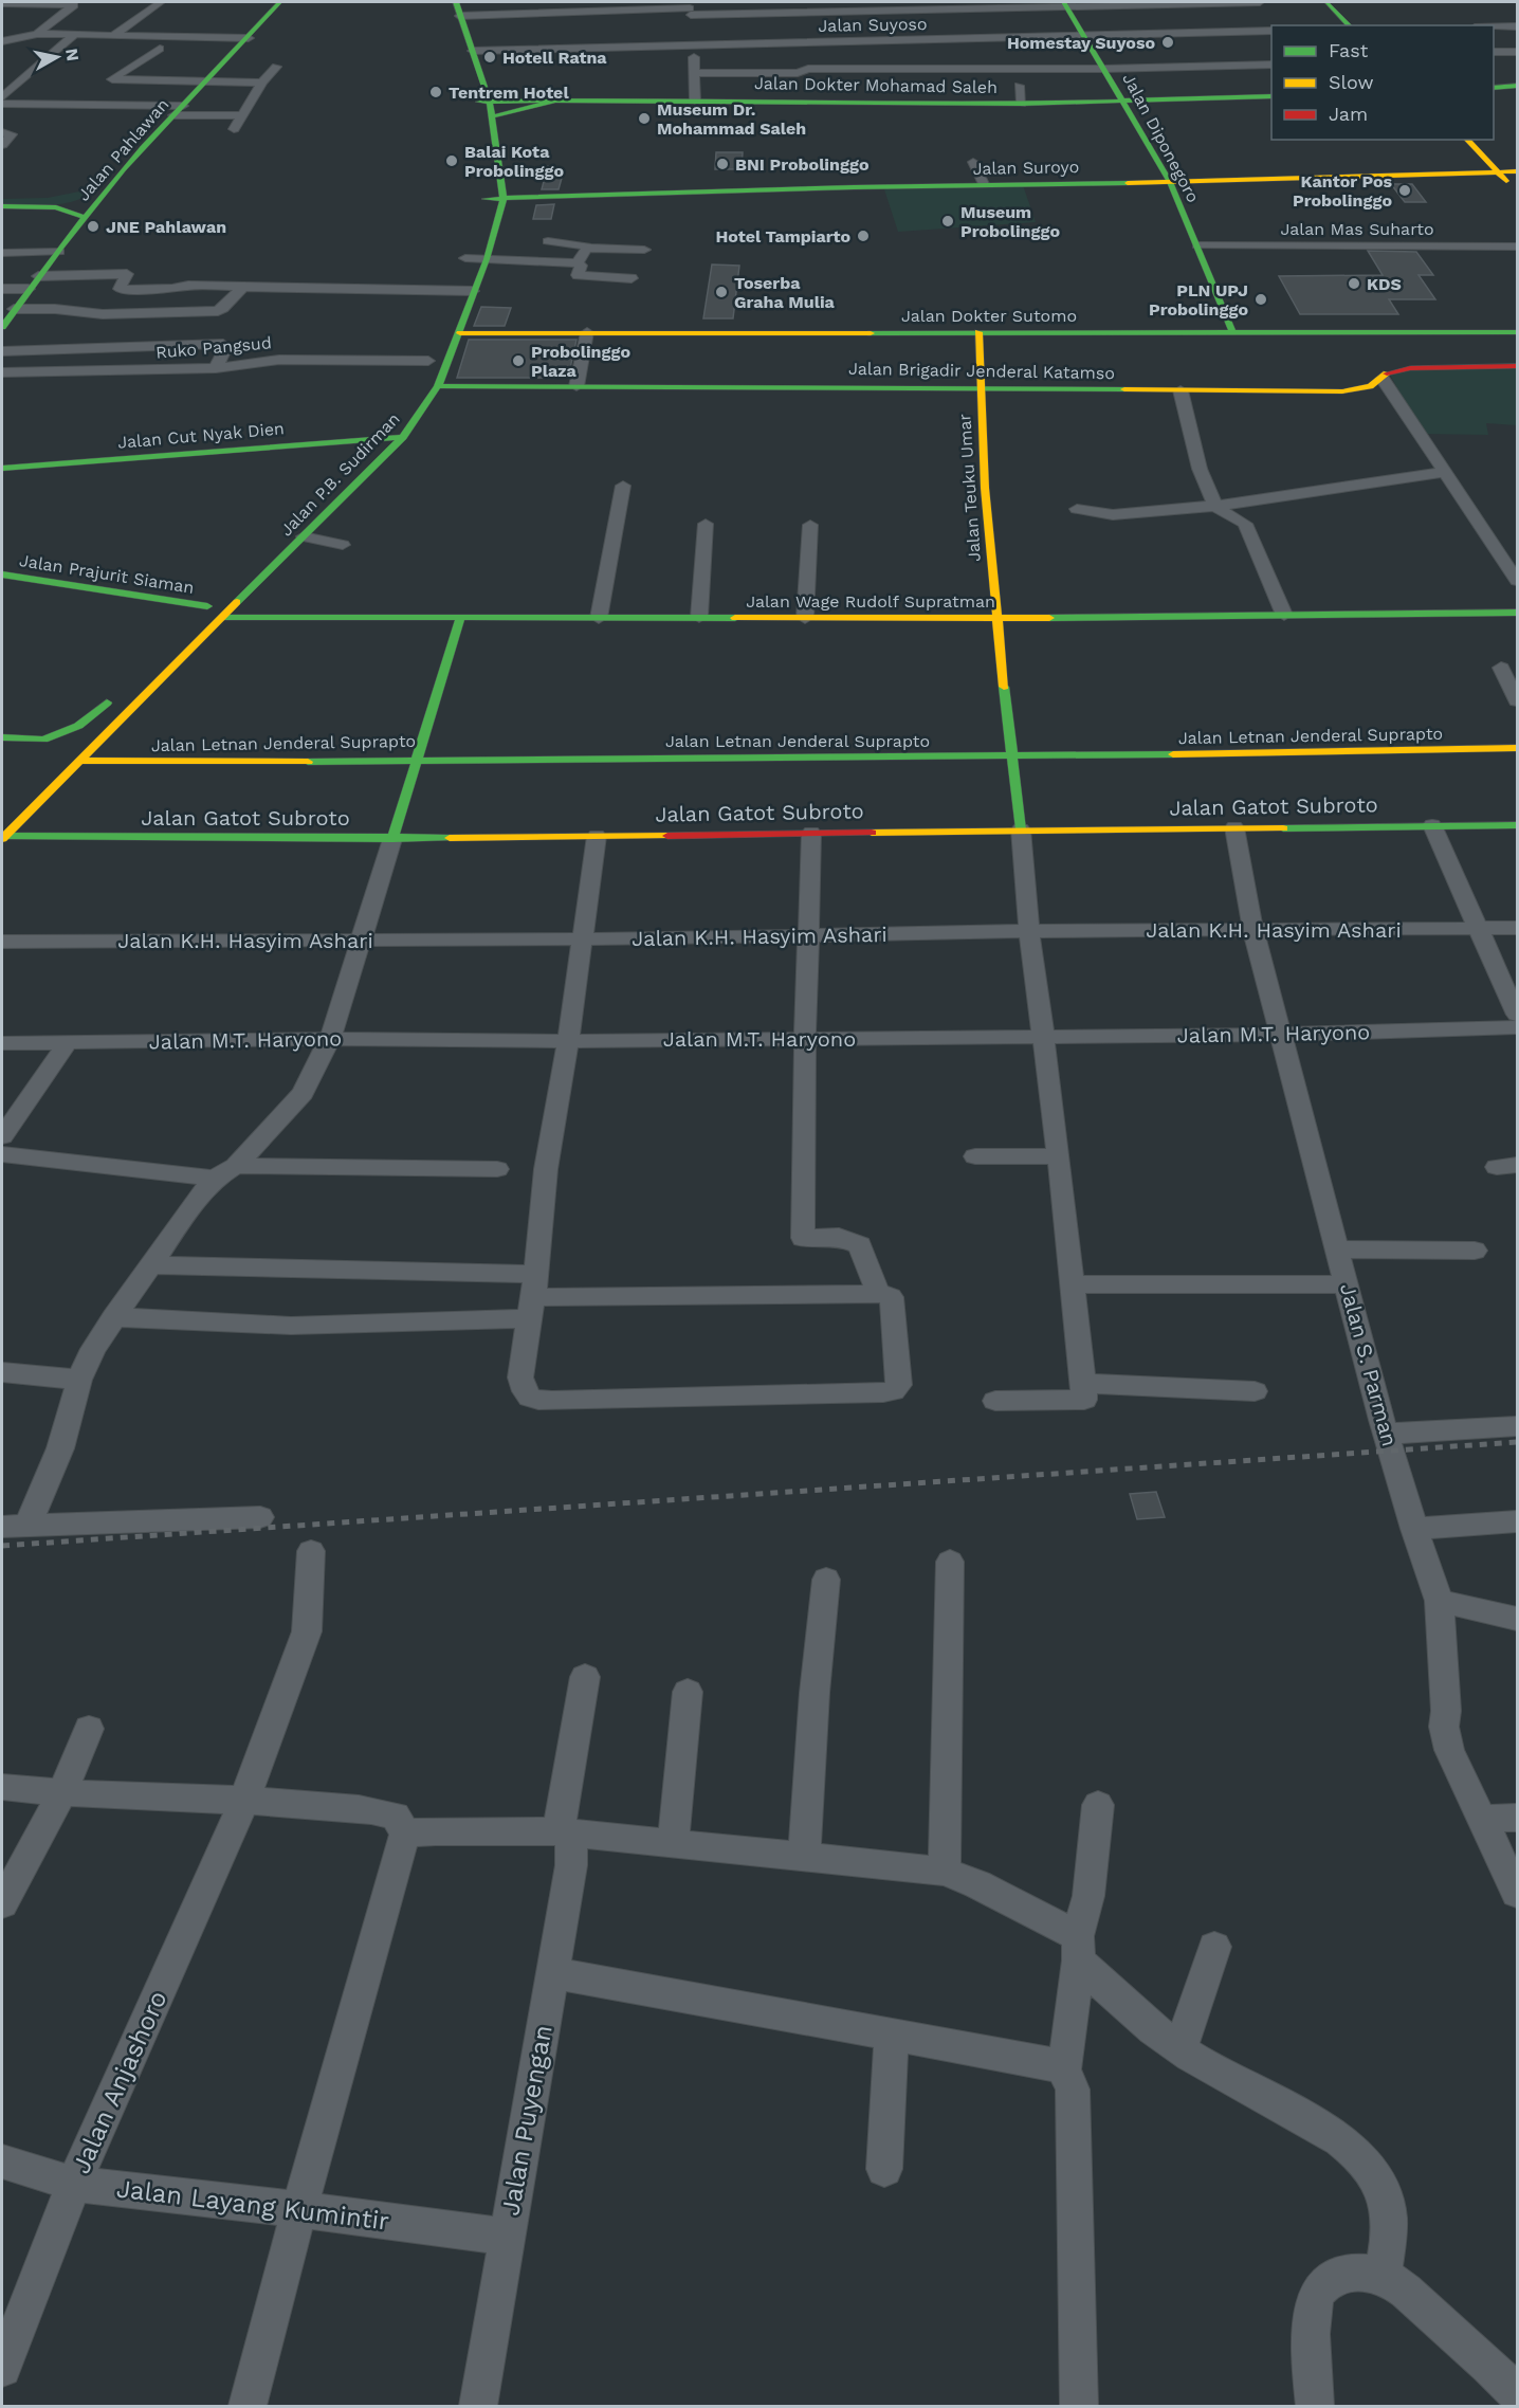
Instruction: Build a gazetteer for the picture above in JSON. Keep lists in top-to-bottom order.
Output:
{
  "streets": {
    "main road": [
      "Jalan Dokter Mohamad Saleh",
      "Jalan Diponegoro",
      "Jalan Pahlawan",
      "Jalan Suroyo",
      "Jalan Dokter Sutomo",
      "Jalan Brigadir Jenderal Katamso",
      "Jalan Cut Nyak Dien",
      "Jalan P.B. Sudirman",
      "Jalan Teuku Umar",
      "Jalan Prajurit Siaman",
      "Jalan Wage Rudolf Supratman",
      "Jalan Letnan Jenderal Suprapto",
      "Jalan Gatot Subroto"
    ],
    "street": [
      "Jalan Suyoso",
      "Jalan Mas Suharto",
      "Ruko Pangsud",
      "Jalan K.H. Hasyim Ashari",
      "Jalan M.T. Haryono",
      "Jalan S. Parman",
      "Jalan Anjashoro",
      "Jalan Puyengan",
      "Jalan Layang Kumintir"
    ]
  },
  "crossings": [
    ["Jalan Suyoso", "Jalan Diponegoro"],
    ["Jalan Suyoso", "Jalan P.B. Sudirman"],
    ["Jalan Dokter Mohamad Saleh", "Jalan Diponegoro"],
    ["Jalan Dokter Mohamad Saleh", "Jalan P.B. Sudirman"],
    ["Jalan Diponegoro", "Jalan Suroyo"],
    ["Jalan Diponegoro", "Jalan Mas Suharto"],
    ["Jalan Diponegoro", "Jalan Dokter Sutomo"],
    ["Jalan Suroyo", "Jalan P.B. Sudirman"],
    ["Jalan Dokter Sutomo", "Jalan P.B. Sudirman"],
    ["Jalan Dokter Sutomo", "Jalan Teuku Umar"],
    ["Jalan Brigadir Jenderal Katamso", "Jalan P.B. Sudirman"],
    ["Jalan Brigadir Jenderal Katamso", "Jalan Teuku Umar"],
    ["Jalan Cut Nyak Dien", "Jalan P.B. Sudirman"],
    ["Jalan P.B. Sudirman", "Jalan Wage Rudolf Supratman"],
    ["Jalan P.B. Sudirman", "Jalan Letnan Jenderal Suprapto"],
    ["Jalan P.B. Sudirman", "Jalan Gatot Subroto"],
    ["Jalan Teuku Umar", "Jalan Wage Rudolf Supratman"],
    ["Jalan Teuku Umar", "Jalan Letnan Jenderal Suprapto"],
    ["Jalan Teuku Umar", "Jalan Gatot Subroto"],
    ["Jalan Gatot Subroto", "Jalan S. Parman"],
    ["Jalan K.H. Hasyim Ashari", "Jalan S. Parman"],
    ["Jalan M.T. Haryono", "Jalan S. Parman"],
    ["Jalan Anjashoro", "Jalan Layang Kumintir"],
    ["Jalan Puyengan", "Jalan Layang Kumintir"]
  ],
  "places": [
    "Homestay Suyoso",
    "Hotell Ratna",
    "Tentrem Hotel",
    "Museum Dr. Mohammad Saleh",
    "Balai Kota Probolinggo",
    "BNI Probolinggo",
    "Kantor Pos Probolinggo",
    "Museum Probolinggo",
    "JNE Pahlawan",
    "Hotel Tampiarto",
    "KDS",
    "Toserba Graha Mulia",
    "PLN UPJ Probolinggo",
    "Probolinggo Plaza"
  ],
  "legend": ["Fast", "Slow", "Jam"],
  "north": "right"
}
